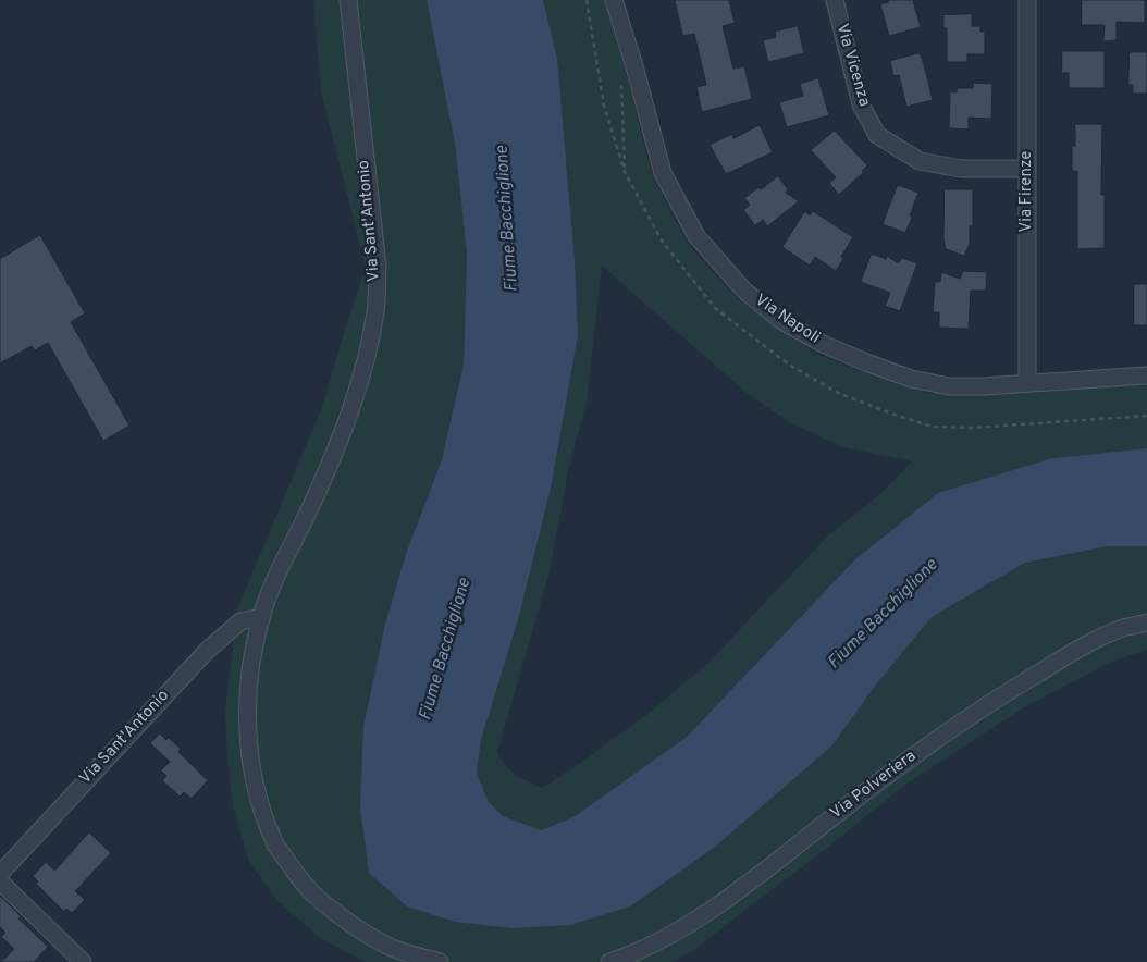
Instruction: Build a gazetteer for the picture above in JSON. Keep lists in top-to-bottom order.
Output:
{
  "streets": {
    "street": [
      "Via Vicenza",
      "Via Firenze",
      "Via Sant'Antonio",
      "Via Napoli",
      "Via Polveriera"
    ]
  },
  "crossings": [
    ["Via Vicenza", "Via Firenze"],
    ["Via Firenze", "Via Napoli"]
  ],
  "water": ["Fiume Bacchiglione"]
}
